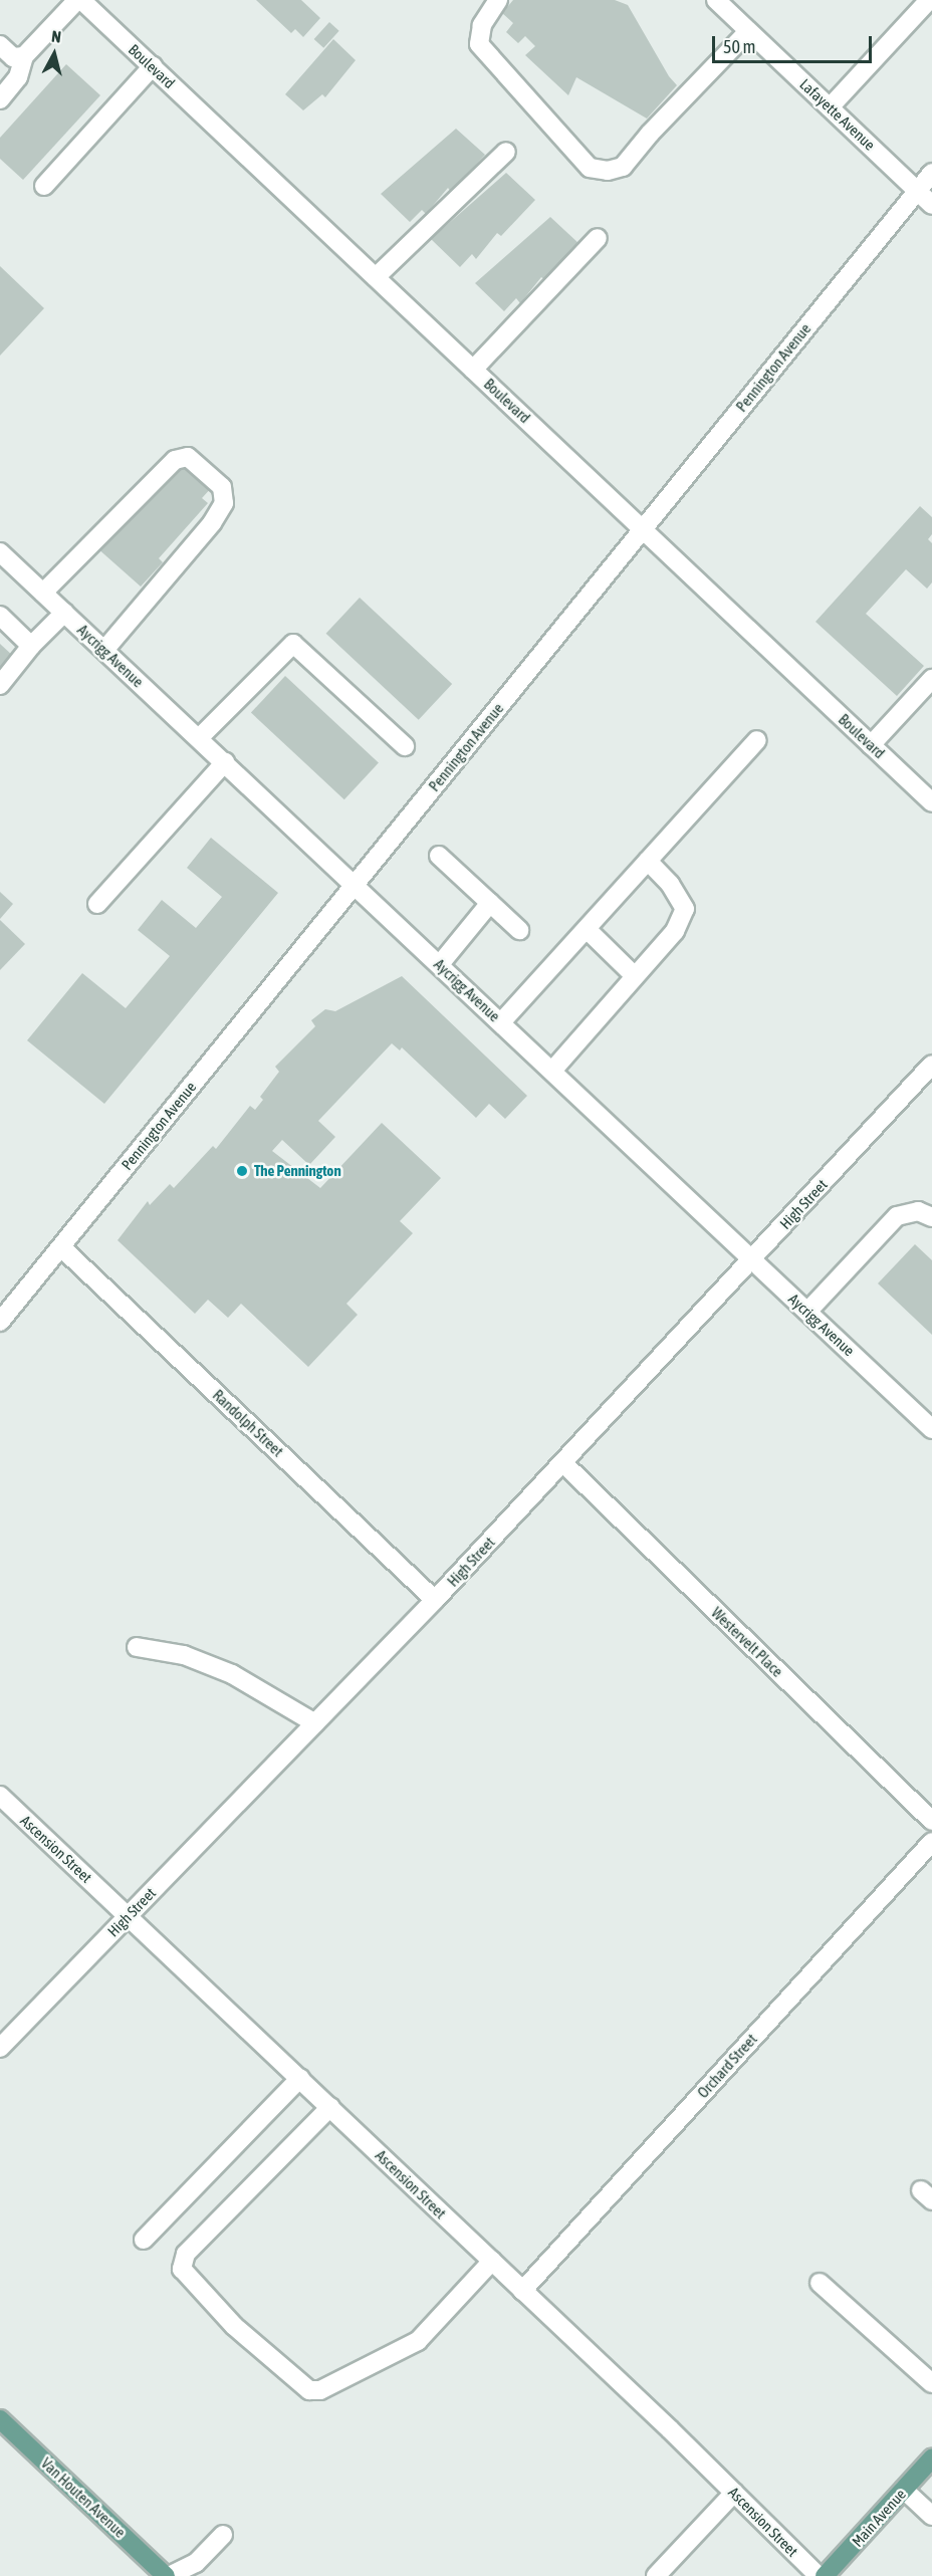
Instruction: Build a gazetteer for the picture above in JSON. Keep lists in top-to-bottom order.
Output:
{
  "streets": {
    "main road": ["Van Houten Avenue", "Main Avenue"],
    "street": [
      "Boulevard",
      "Lafayette Avenue",
      "Pennington Avenue",
      "Aycrigg Avenue",
      "High Street",
      "Randolph Street",
      "Westervelt Place",
      "Ascension Street",
      "Orchard Street"
    ]
  },
  "crossings": [
    ["Boulevard", "Pennington Avenue"],
    ["Lafayette Avenue", "Pennington Avenue"],
    ["Pennington Avenue", "Aycrigg Avenue"],
    ["Pennington Avenue", "Randolph Street"],
    ["Aycrigg Avenue", "High Street"],
    ["High Street", "Randolph Street"],
    ["High Street", "Westervelt Place"],
    ["High Street", "Ascension Street"],
    ["Ascension Street", "Orchard Street"]
  ],
  "places": ["The Pennington"],
  "scale_bar": "50 m",
  "north": "top"
}
